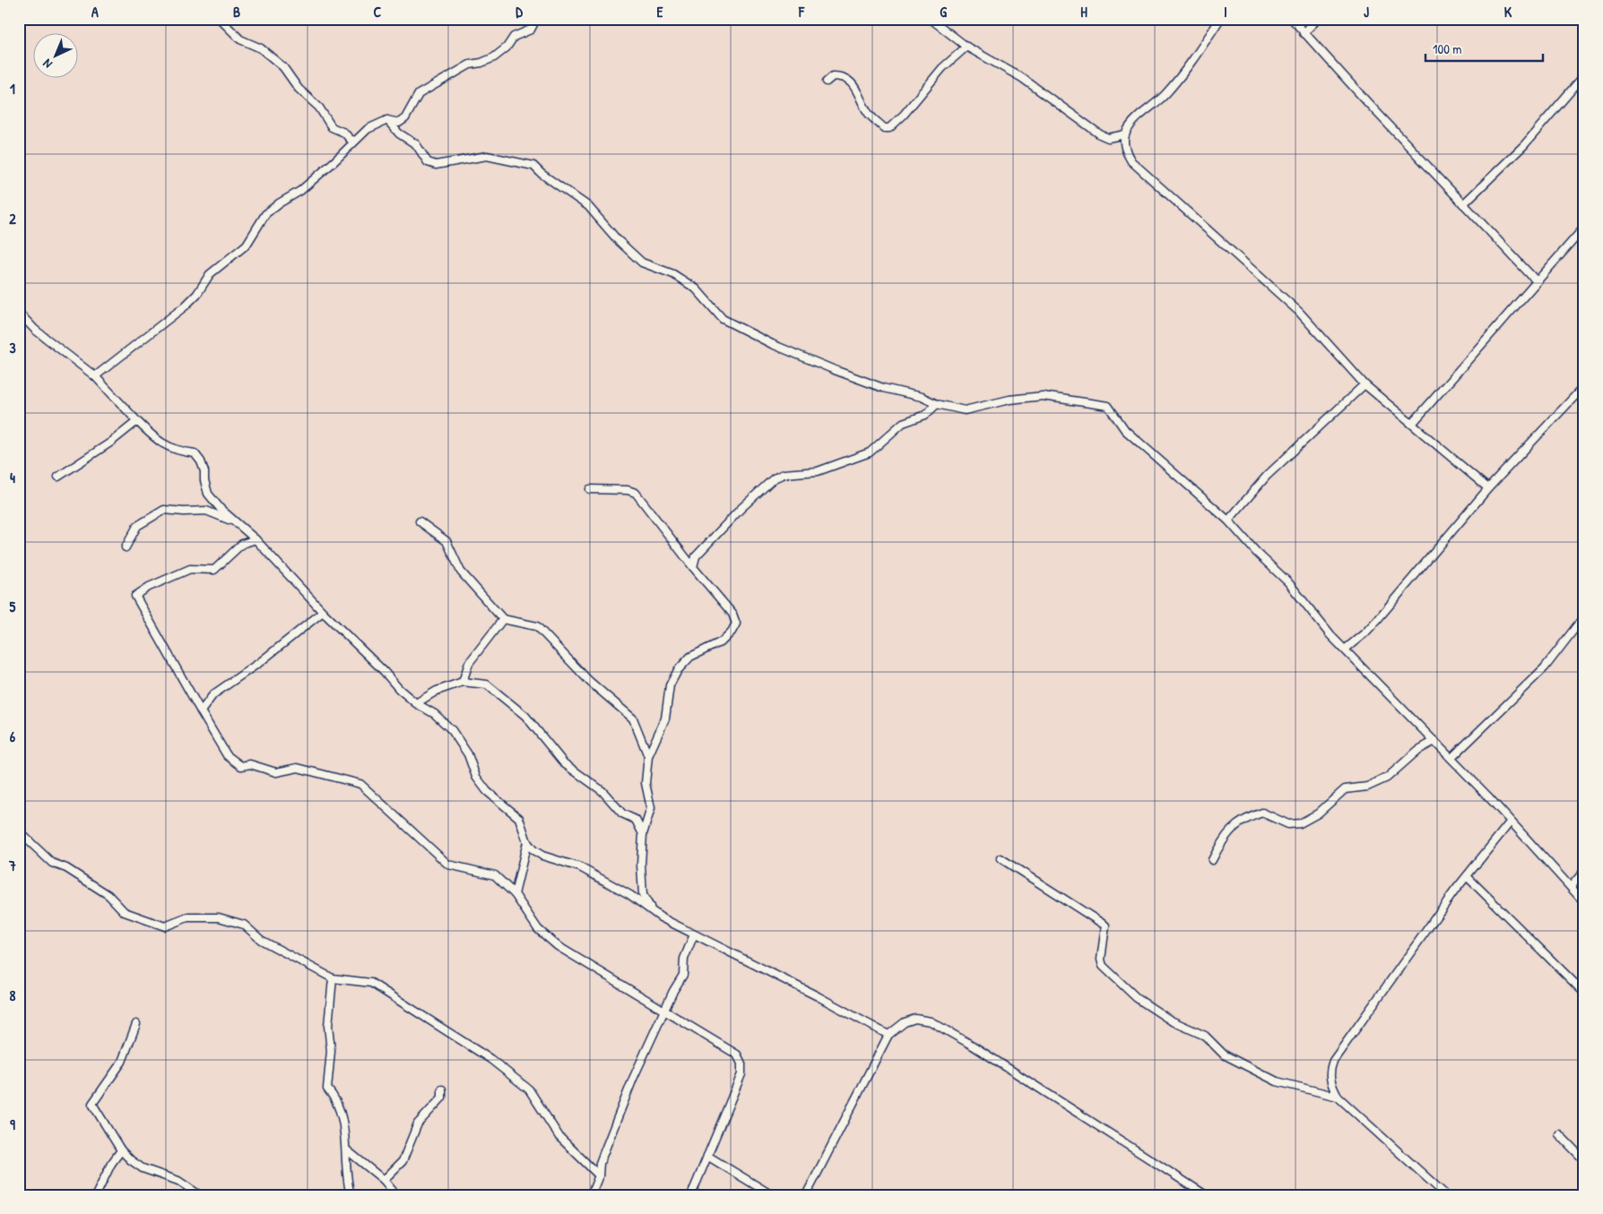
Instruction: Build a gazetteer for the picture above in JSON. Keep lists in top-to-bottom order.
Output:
{
  "scale_bar": "100 m",
  "north": "bottom left",
  "grid": {
    "columns": [
      "A",
      "B",
      "C",
      "D",
      "E",
      "F",
      "G",
      "H",
      "I",
      "J",
      "K"
    ],
    "rows": [
      "1",
      "2",
      "3",
      "4",
      "5",
      "6",
      "7",
      "8",
      "9"
    ]
  }
}
